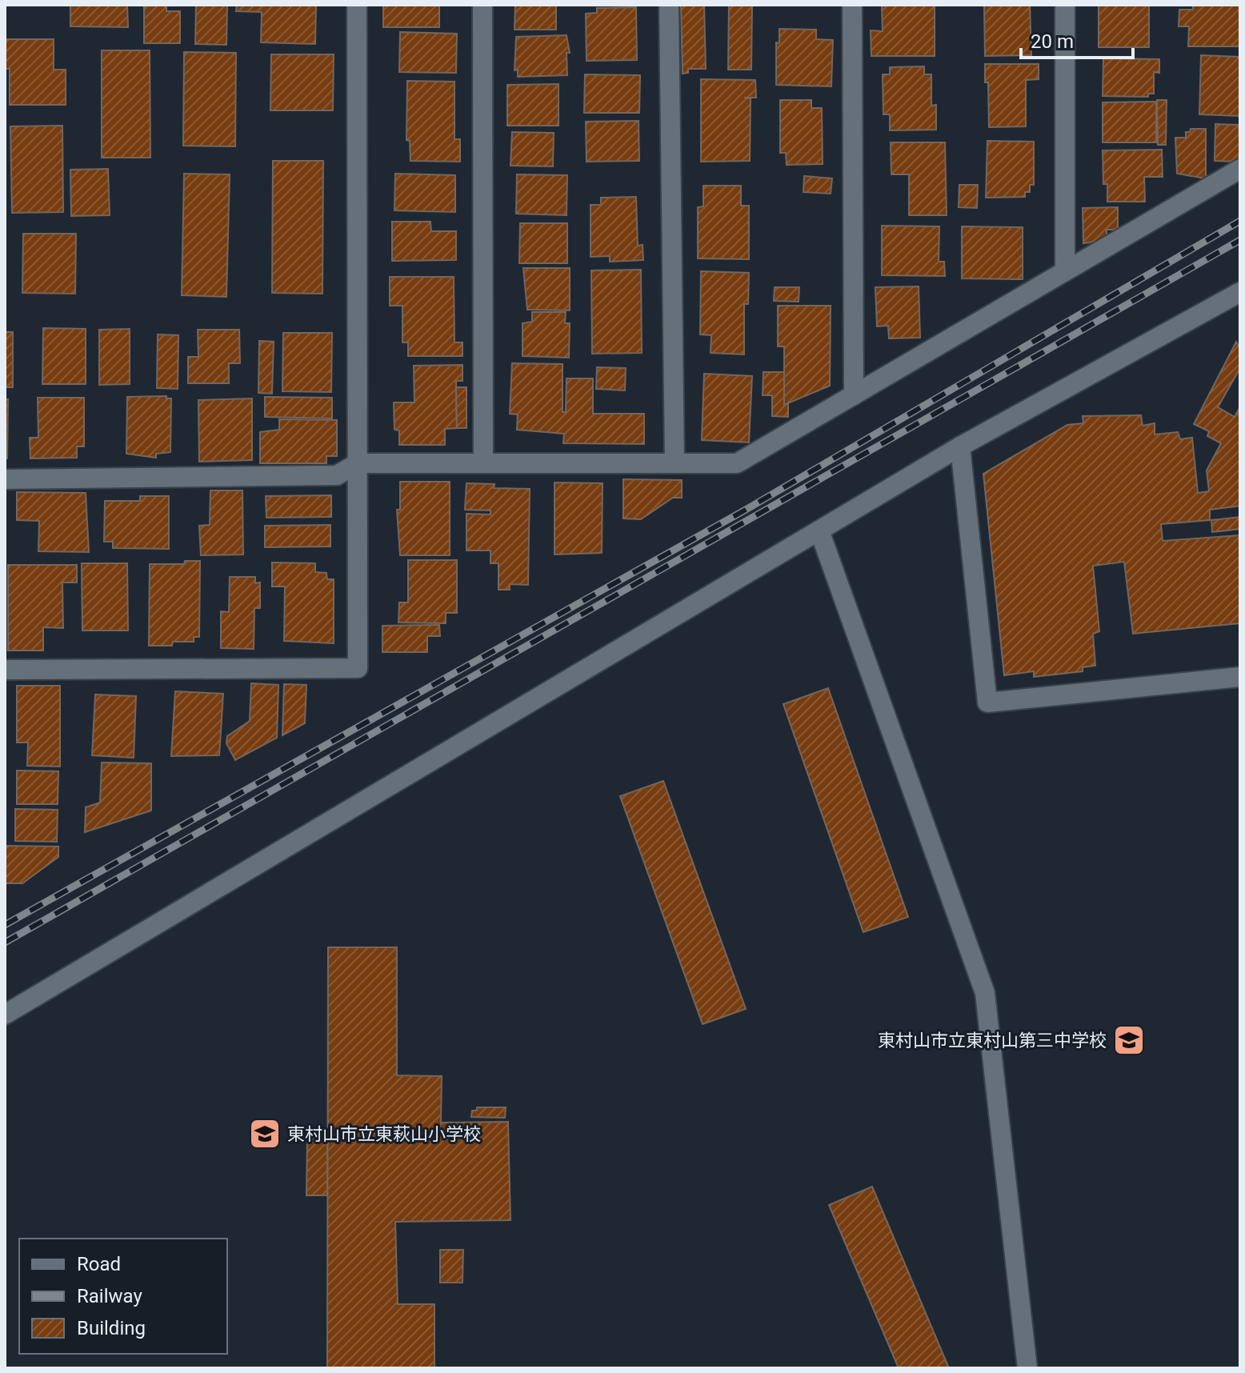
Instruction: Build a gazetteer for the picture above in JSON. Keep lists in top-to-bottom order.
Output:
{
  "places": {
    "school or university": ["東村山市立東村山第三中学校", "東村山市立東萩山小学校"]
  },
  "legend": ["Road", "Railway", "Building"],
  "scale_bar": "20 m"
}
